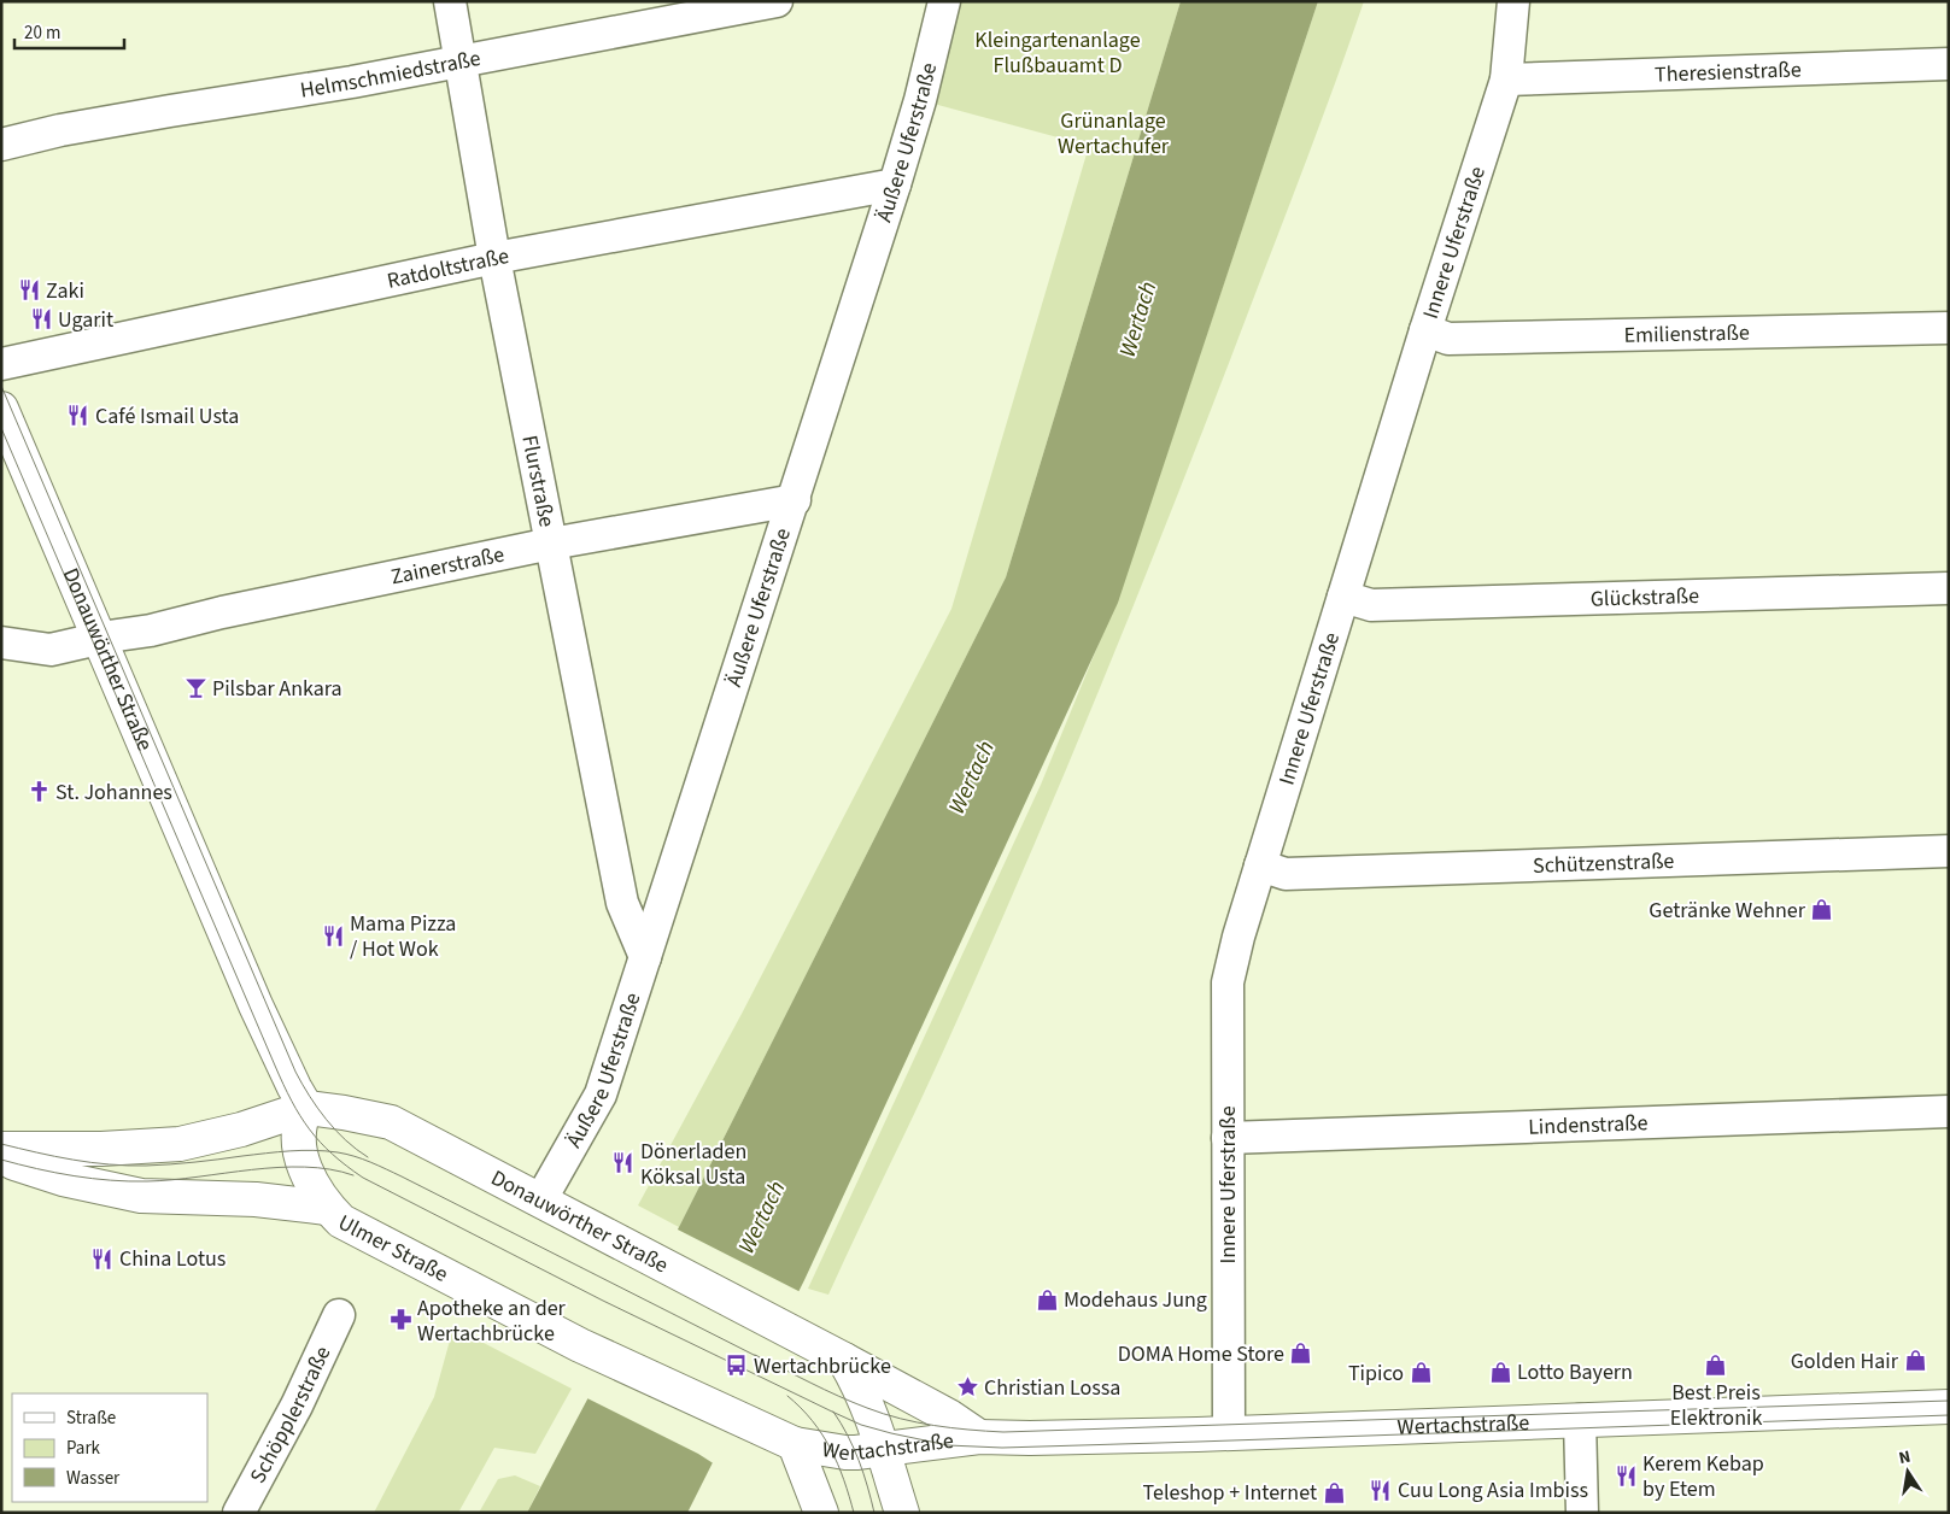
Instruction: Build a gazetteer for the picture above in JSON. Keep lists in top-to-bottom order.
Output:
{
  "streets": {
    "main road": ["Donauwörther Straße", "Ulmer Straße", "Wertachstraße"],
    "street": [
      "Theresienstraße",
      "Helmschmiedstraße",
      "Äußere Uferstraße",
      "Innere Uferstraße",
      "Ratdoltstraße",
      "Emilienstraße",
      "Flurstraße",
      "Zainerstraße",
      "Glückstraße",
      "Schützenstraße",
      "Lindenstraße",
      "Schöpplerstraße"
    ]
  },
  "crossings": [
    ["Theresienstraße", "Innere Uferstraße"],
    ["Helmschmiedstraße", "Flurstraße"],
    ["Äußere Uferstraße", "Ratdoltstraße"],
    ["Äußere Uferstraße", "Flurstraße"],
    ["Äußere Uferstraße", "Zainerstraße"],
    ["Äußere Uferstraße", "Donauwörther Straße"],
    ["Innere Uferstraße", "Emilienstraße"],
    ["Innere Uferstraße", "Glückstraße"],
    ["Innere Uferstraße", "Schützenstraße"],
    ["Innere Uferstraße", "Lindenstraße"],
    ["Innere Uferstraße", "Wertachstraße"],
    ["Ratdoltstraße", "Flurstraße"],
    ["Flurstraße", "Zainerstraße"],
    ["Zainerstraße", "Donauwörther Straße"],
    ["Donauwörther Straße", "Wertachstraße"],
    ["Ulmer Straße", "Wertachstraße"]
  ],
  "water": ["Wertach"],
  "parks": ["Kleingartenanlage Flußbauamt D", "Grünanlage Wertachufer"],
  "places": {
    "restaurant": [
      "Zaki",
      "Ugarit",
      "Café Ismail Usta",
      "Mama Pizza / Hot Wok",
      "Dönerladen Köksal Usta",
      "China Lotus",
      "Kerem Kebap by Etem",
      "Cuu Long Asia Imbiss"
    ],
    "bar": ["Pilsbar Ankara"],
    "church": ["St. Johannes"],
    "shop": [
      "Getränke Wehner",
      "Modehaus Jung",
      "DOMA Home Store",
      "Golden Hair",
      "Best Preis Elektronik",
      "Lotto Bayern",
      "Tipico",
      "Teleshop + Internet"
    ],
    "pharmacy": ["Apotheke an der Wertachbrücke"],
    "bus stop": ["Wertachbrücke"],
    "place": ["Christian Lossa"]
  },
  "legend": ["Straße", "Park", "Wasser"],
  "scale_bar": "20 m",
  "north": "top"
}
